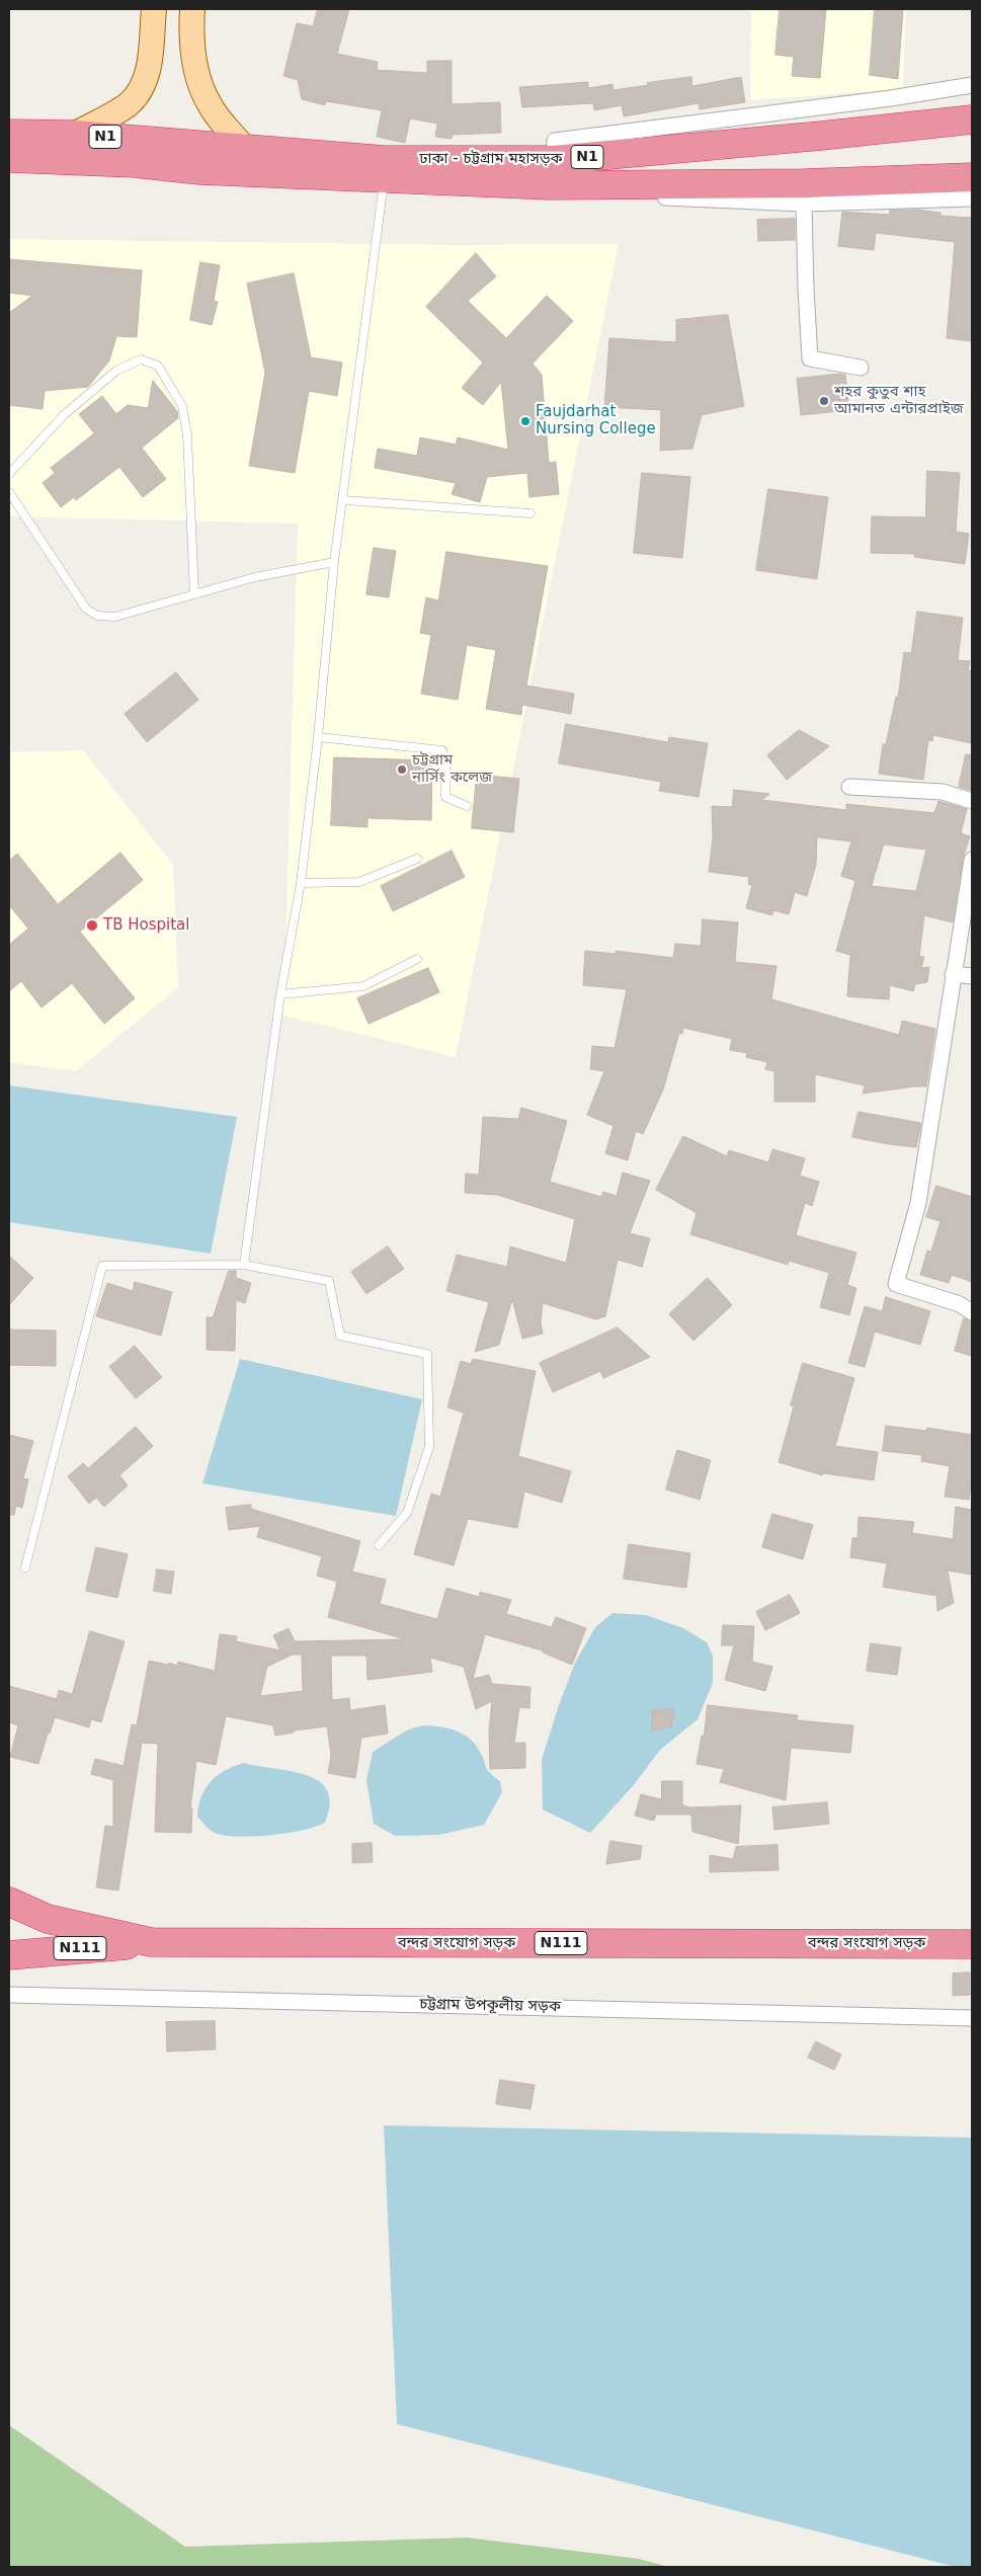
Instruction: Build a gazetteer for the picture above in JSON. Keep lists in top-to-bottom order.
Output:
{
  "streets": {
    "highway": [
      "N1",
      "ঢাকা - চট্টগ্রাম মহাসড়ক",
      "বন্দর সংযোগ সড়ক",
      "N111"
    ],
    "street": ["চট্টগ্রাম উপকূলীয় সড়ক"]
  },
  "crossings": [
    ["বন্দর সংযোগ সড়ক", "N111"]
  ],
  "places": [
    "শহর কুতুব শাহ আমানত এন্টারপ্রাইজ",
    "Faujdarhat Nursing College",
    "চট্টগ্রাম নার্সিং কলেজ",
    "TB Hospital"
  ]
}
